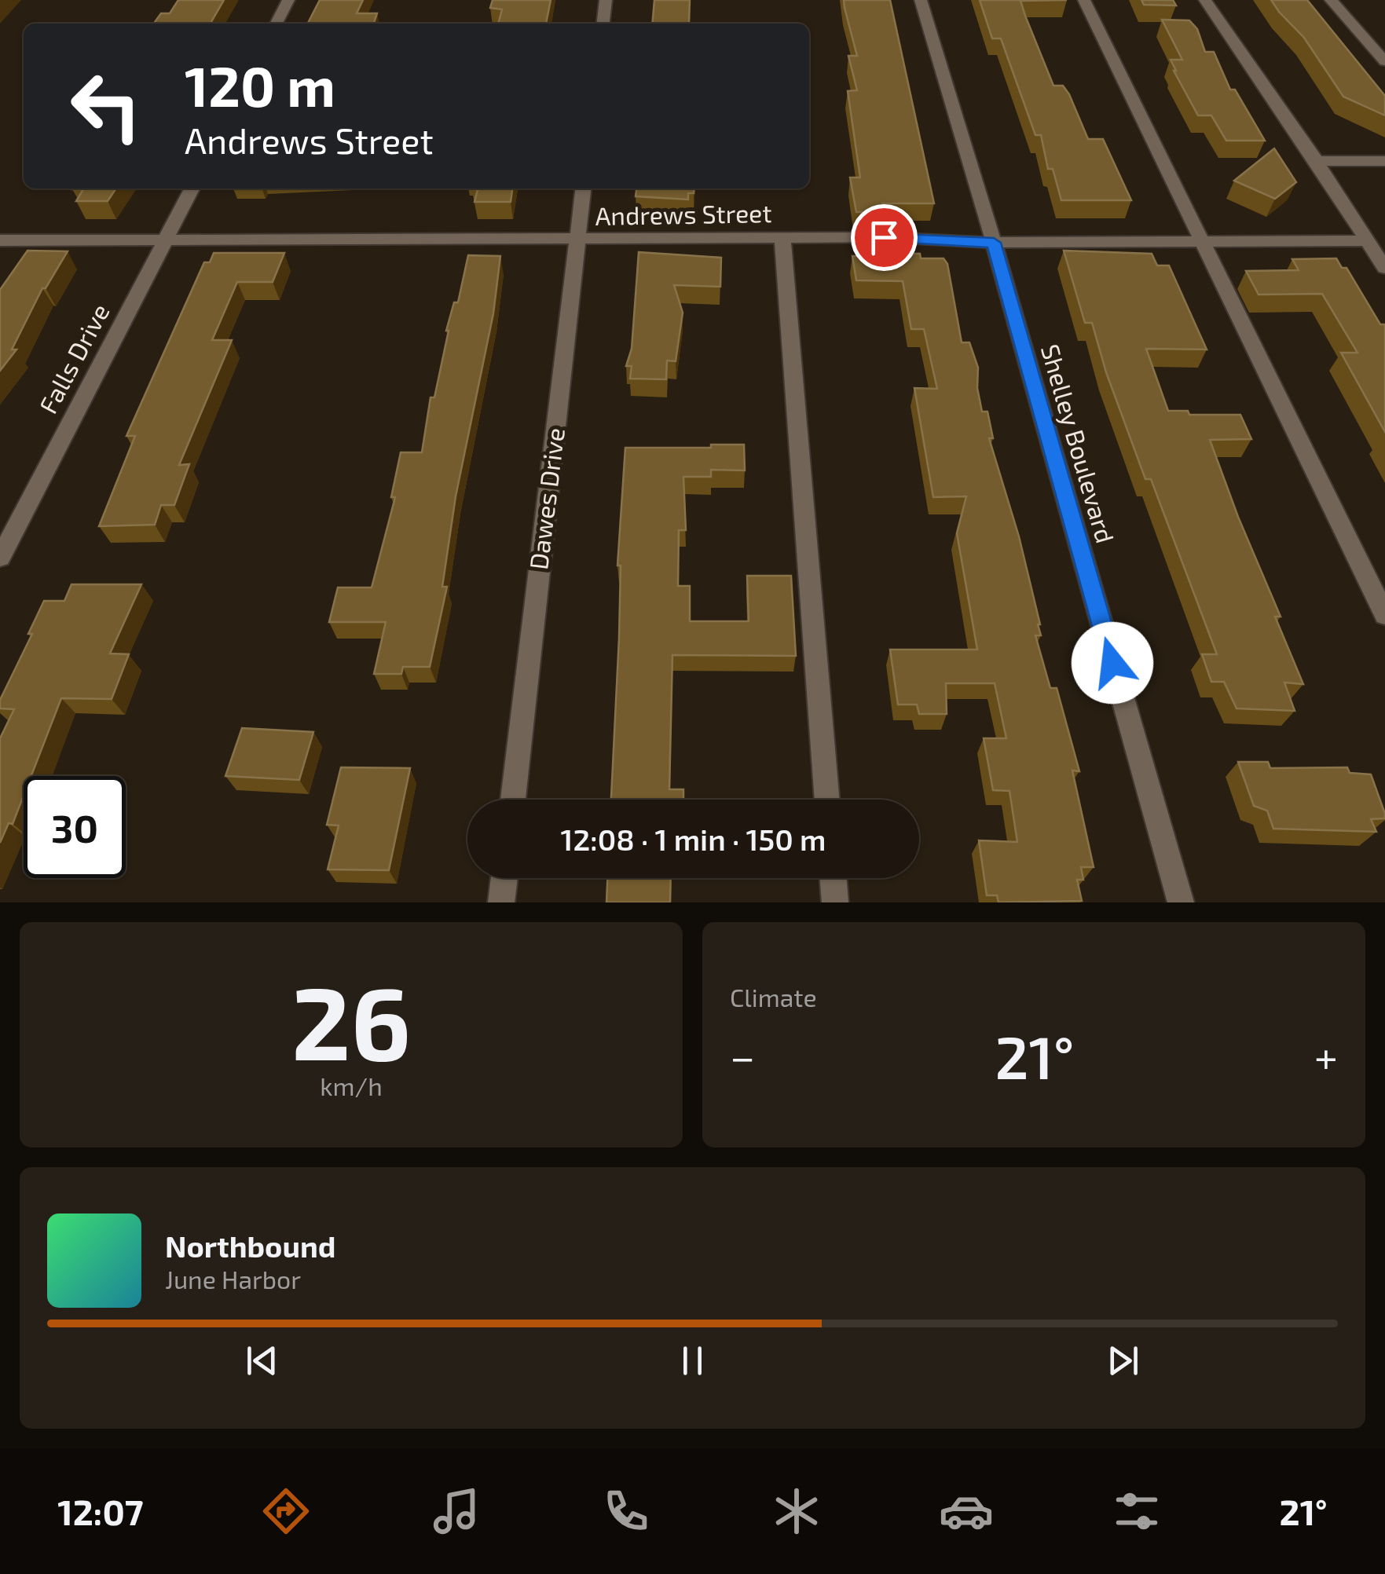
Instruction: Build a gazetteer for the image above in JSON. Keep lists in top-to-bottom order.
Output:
{
  "streets": {
    "street": [
      "Andrews Street",
      "Falls Drive",
      "Shelley Boulevard",
      "Dawes Drive"
    ]
  },
  "crossings": [
    ["Andrews Street", "Falls Drive"],
    ["Andrews Street", "Shelley Boulevard"],
    ["Andrews Street", "Dawes Drive"]
  ],
  "page": {
    "turn": ["120 m", "Andrews Street"],
    "limit": "30",
    "trip": "12:08 · 1 min · 150 m",
    "tile": [
      ["26", "km/h"],
      "Climate"
    ],
    "heat": ["−", "21°", "+"],
    "song": ["Northbound", "June Harbor"],
    "tabs": ["12:07", "21°"]
  }
}
